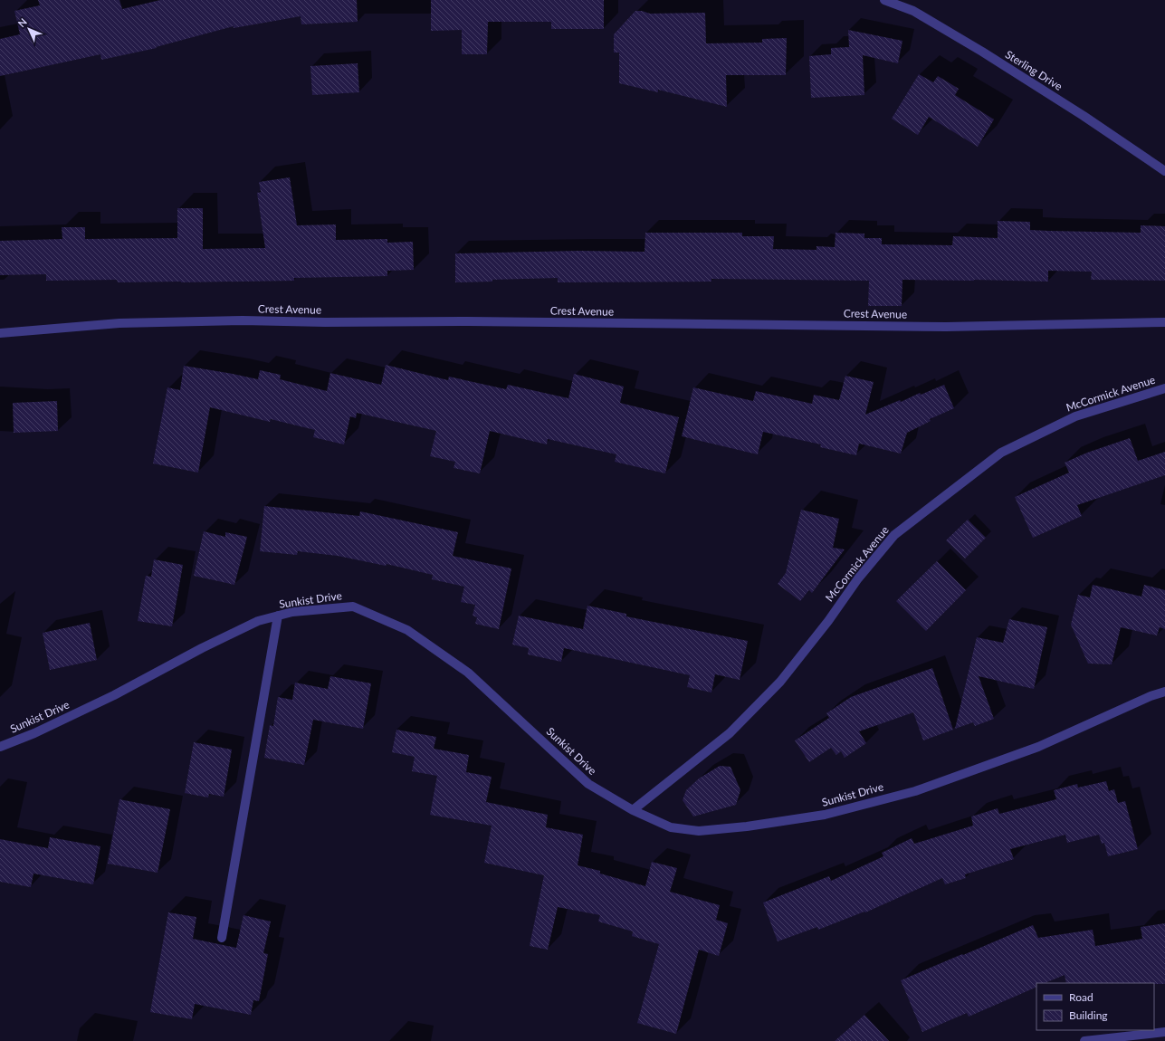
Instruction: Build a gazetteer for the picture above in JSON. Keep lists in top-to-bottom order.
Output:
{
  "streets": {
    "street": [
      "Sterling Drive",
      "Crest Avenue",
      "McCormick Avenue",
      "Sunkist Drive"
    ]
  },
  "crossings": [
    ["McCormick Avenue", "Sunkist Drive"]
  ],
  "legend": ["Road", "Building"],
  "north": "top left"
}
